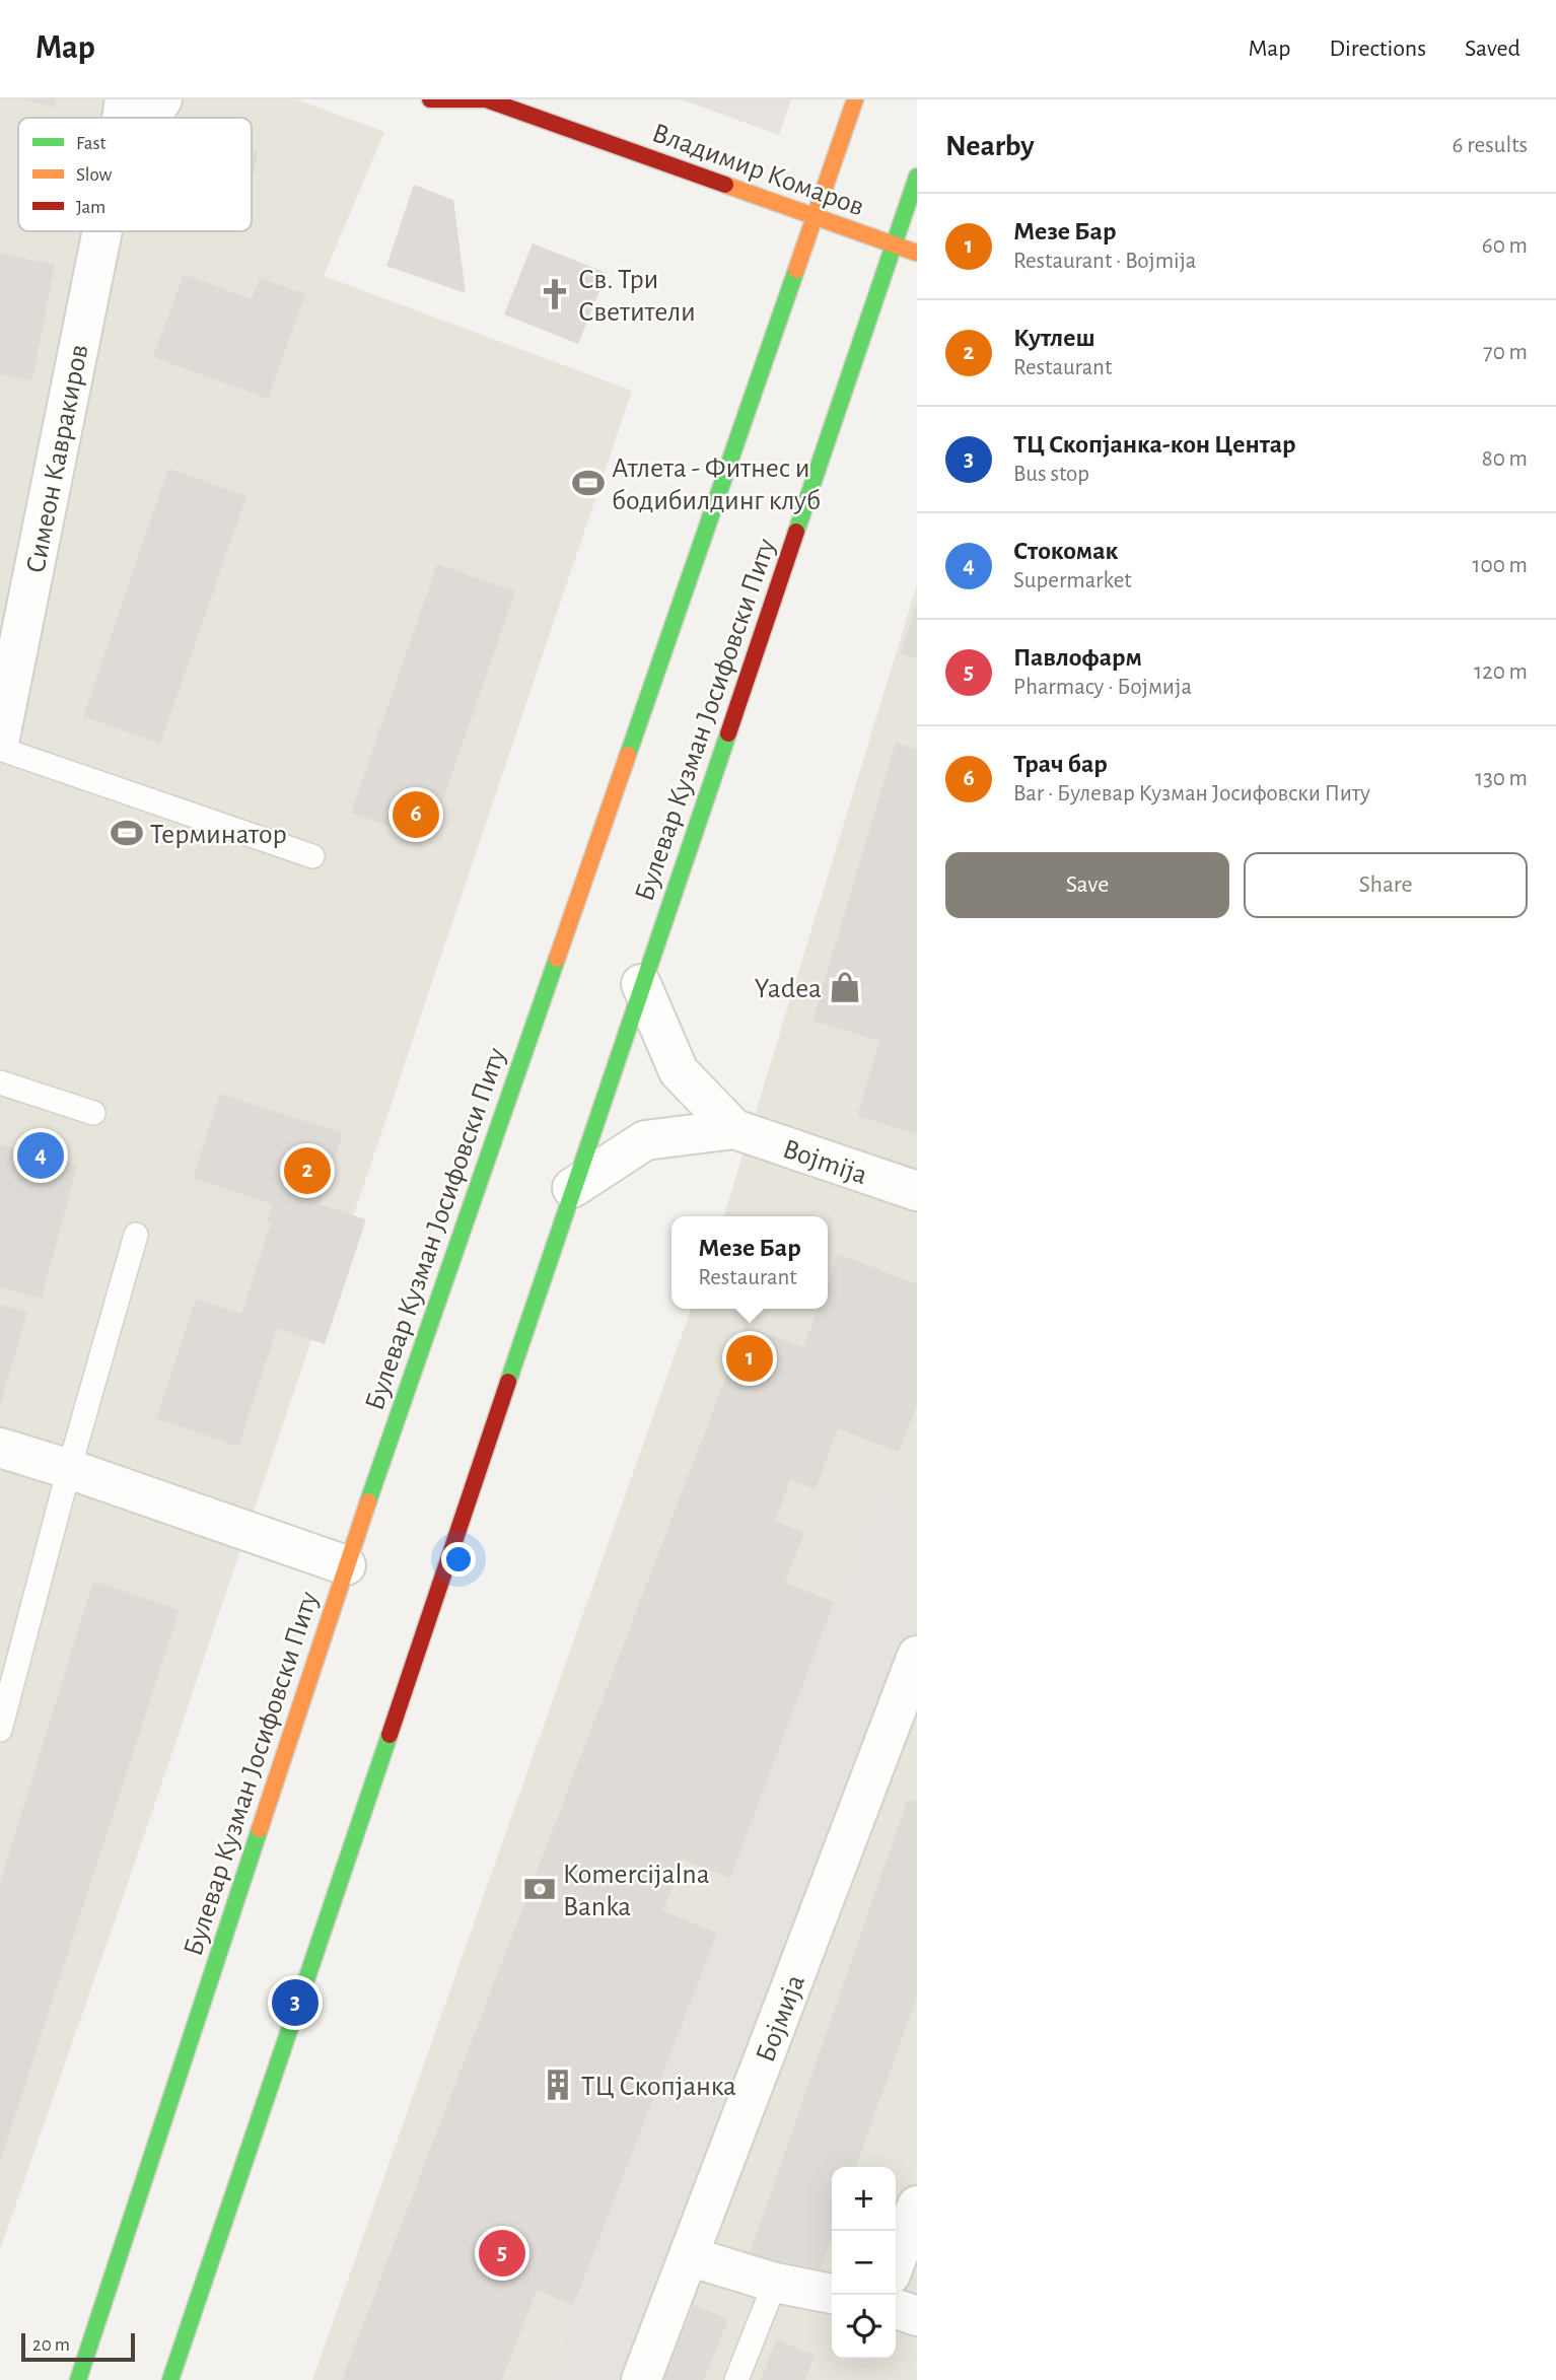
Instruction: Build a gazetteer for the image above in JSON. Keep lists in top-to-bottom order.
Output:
{
  "streets": {
    "street": [
      "Владимир Комаров",
      "Симеон Кавракиров",
      "Булевар Кузман Јосифовски Питу",
      "Bojmija",
      "Бојмија"
    ]
  },
  "crossings": [
    ["Владимир Комаров", "Булевар Кузман Јосифовски Питу"]
  ],
  "places": {
    "church": ["Св. Три Светители"],
    "sports": ["Атлета - Фитнес и бодибилдинг клуб", "Терминатор"],
    "shop": ["Yadea"],
    "bank": ["Komercijalna Banka"],
    "building": ["ТЦ Скопјанка"]
  },
  "legend": ["Fast", "Slow", "Jam"],
  "scale_bar": "20 m",
  "page": {
    "header": "Map",
    "nav": ["Map", "Directions", "Saved"],
    "heading": ["Nearby", "6 results"],
    "list": [
      {
        "mark": "1",
        "name": "Мезе Бар",
        "note": "Restaurant · Bojmija",
        "value": "60 m"
      },
      {
        "mark": "2",
        "name": "Кутлеш",
        "note": "Restaurant",
        "value": "70 m"
      },
      {
        "mark": "3",
        "name": "ТЦ Скопјанка-кон Центар",
        "note": "Bus stop",
        "value": "80 m"
      },
      {
        "mark": "4",
        "name": "Стокомак",
        "note": "Supermarket",
        "value": "100 m"
      },
      {
        "mark": "5",
        "name": "Павлофарм",
        "note": "Pharmacy · Бојмија",
        "value": "120 m"
      },
      {
        "mark": "6",
        "name": "Трач бар",
        "note": "Bar · Булевар Кузман Јосифовски Питу",
        "value": "130 m"
      }
    ],
    "pins": [
      "6",
      "4",
      "2",
      "1",
      "3",
      "5"
    ],
    "buttons": ["Save", "Share"],
    "popup": ["Мезе Бар", "Restaurant"],
    "map_buttons": ["+", "−"],
    "scale": "20 m"
  }
}
